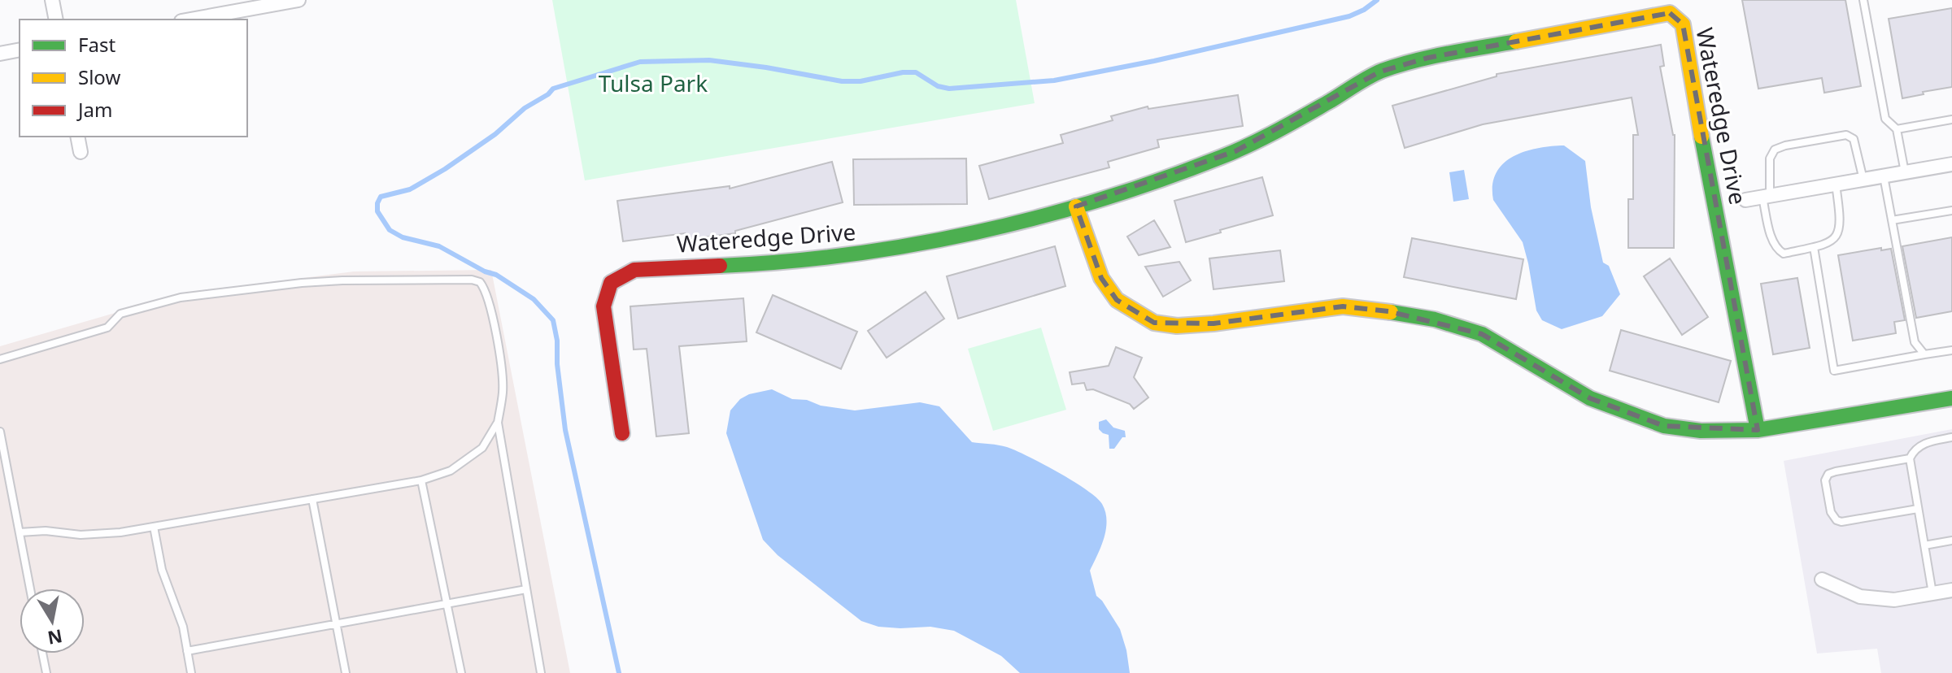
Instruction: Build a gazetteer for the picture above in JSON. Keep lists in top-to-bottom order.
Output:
{
  "streets": {
    "street": ["Wateredge Drive"]
  },
  "parks": ["Tulsa Park"],
  "legend": ["Fast", "Slow", "Jam"],
  "north": "bottom"
}
